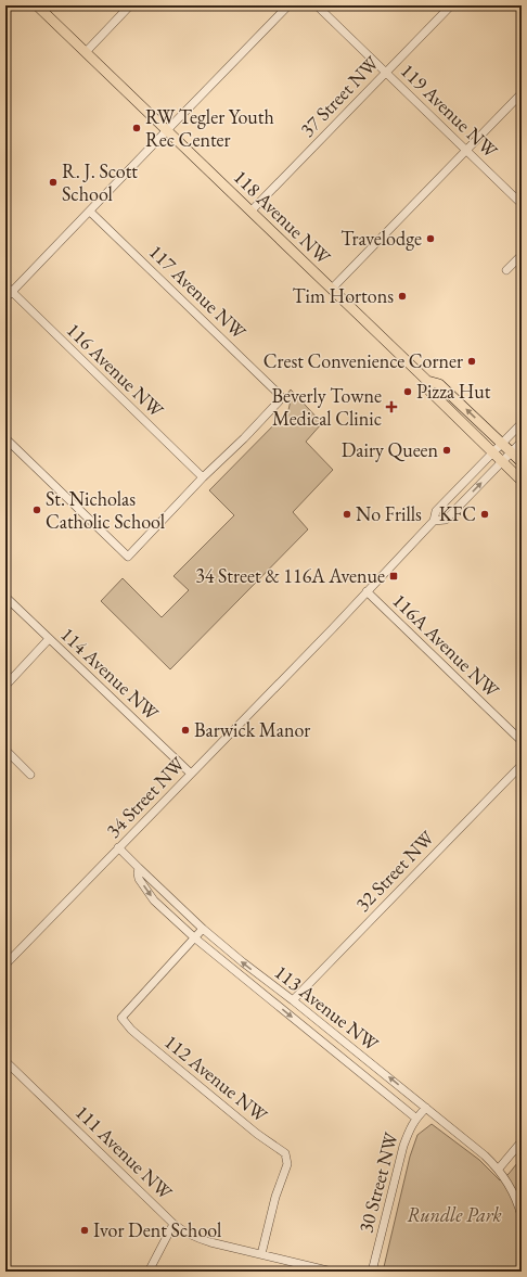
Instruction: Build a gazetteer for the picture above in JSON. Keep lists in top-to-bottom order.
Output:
{
  "streets": {
    "main road": ["118 Avenue NW"],
    "street": [
      "37 Street NW",
      "119 Avenue NW",
      "117 Avenue NW",
      "116 Avenue NW",
      "116A Avenue NW",
      "114 Avenue NW",
      "34 Street NW",
      "32 Street NW",
      "113 Avenue NW",
      "112 Avenue NW",
      "111 Avenue NW",
      "30 Street NW"
    ]
  },
  "crossings": [
    ["37 Street NW", "119 Avenue NW"],
    ["37 Street NW", "118 Avenue NW"],
    ["118 Avenue NW", "34 Street NW"],
    ["117 Avenue NW", "116 Avenue NW"],
    ["116A Avenue NW", "34 Street NW"],
    ["114 Avenue NW", "34 Street NW"],
    ["34 Street NW", "113 Avenue NW"],
    ["32 Street NW", "113 Avenue NW"],
    ["113 Avenue NW", "112 Avenue NW"],
    ["113 Avenue NW", "30 Street NW"],
    ["112 Avenue NW", "111 Avenue NW"]
  ],
  "parks": ["Rundle Park"],
  "places": {
    "other": [
      "RW Tegler Youth Rec Center",
      "R. J. Scott School",
      "Travelodge",
      "Tim Hortons",
      "Crest Convenience Corner",
      "Pizza Hut",
      "Dairy Queen",
      "St. Nicholas Catholic School",
      "No Frills",
      "KFC",
      "Barwick Manor",
      "Ivor Dent School"
    ],
    "health": ["Beverly Towne Medical Clinic"],
    "transit": ["34 Street & 116A Avenue"]
  }
}
